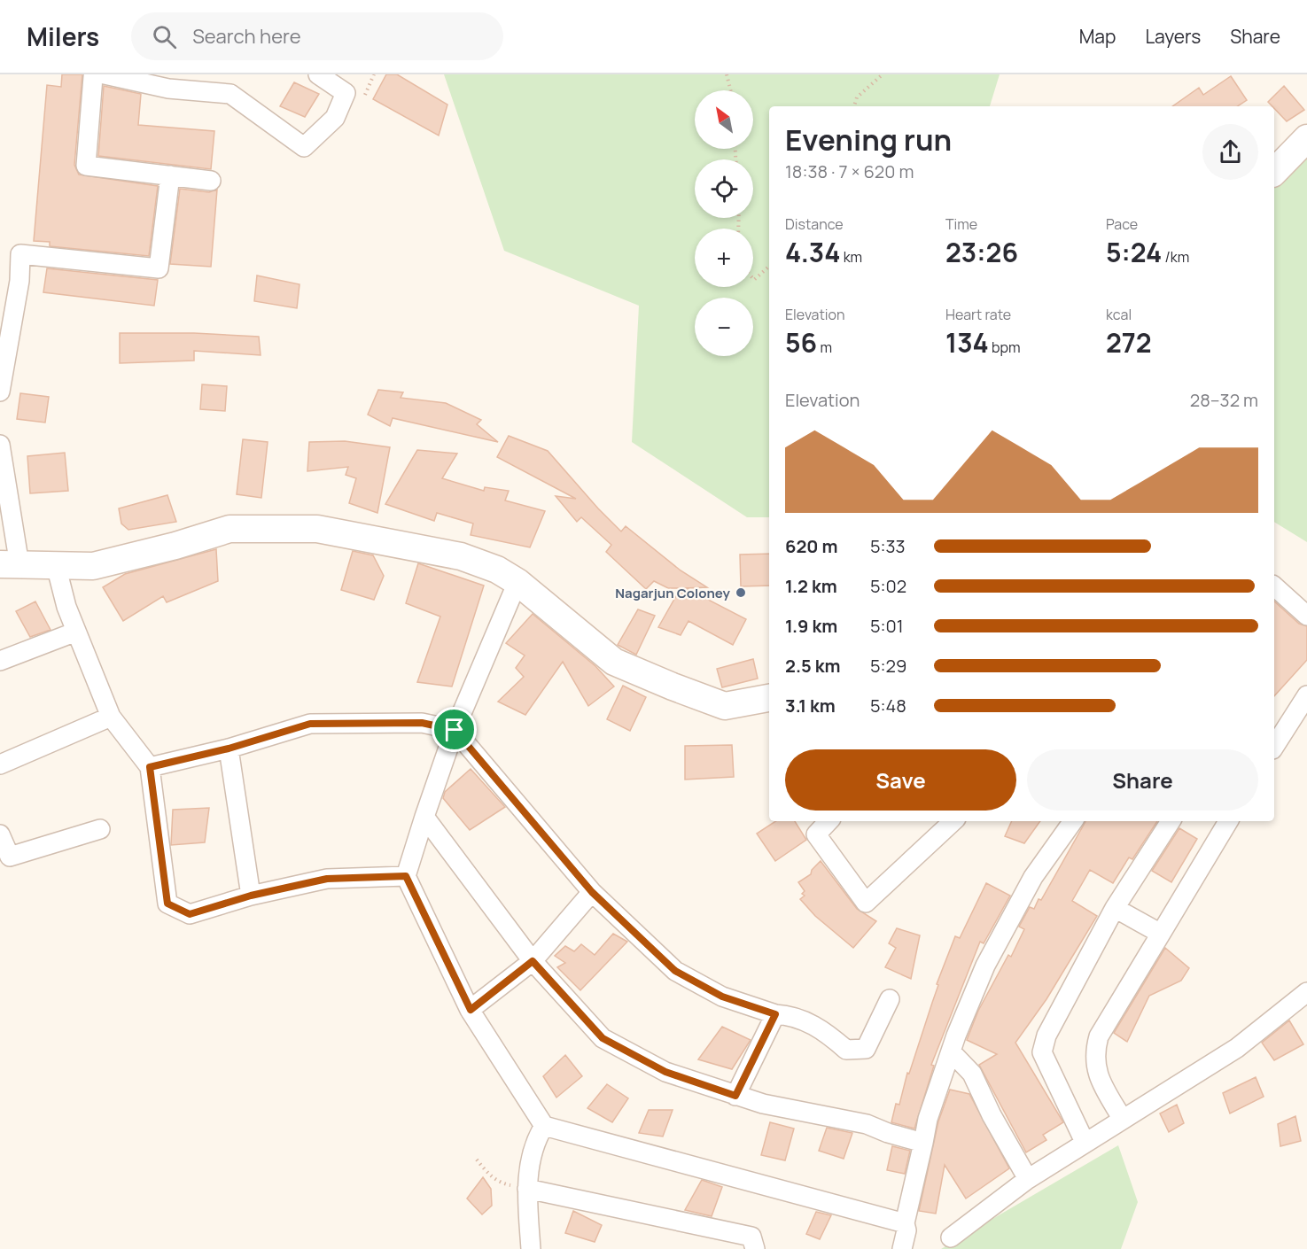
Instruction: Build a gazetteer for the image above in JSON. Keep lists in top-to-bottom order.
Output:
{
  "places": ["Nagarjun Coloney"],
  "north": "top left",
  "page": {
    "header": "Milers",
    "search": "Search here",
    "nav": ["Map", "Layers", "Share"],
    "map_buttons": ["+", "−"],
    "heading": ["Evening run", "18:38 · 7 × 620 m"],
    "stats": [
      ["Distance", "4.34 km"],
      ["Time", "23:26"],
      ["Pace", "5:24 /km"],
      ["Elevation", "56 m"],
      ["Heart rate", "134 bpm"],
      ["kcal", "272"]
    ],
    "chart": ["Elevation", "28–32 m"],
    "list": [
      {
        "name": "620 m",
        "note": "5:33"
      },
      {
        "name": "1.2 km",
        "note": "5:02"
      },
      {
        "name": "1.9 km",
        "note": "5:01"
      },
      {
        "name": "2.5 km",
        "note": "5:29"
      },
      {
        "name": "3.1 km",
        "note": "5:48"
      }
    ],
    "buttons": ["Save", "Share"]
  }
}
